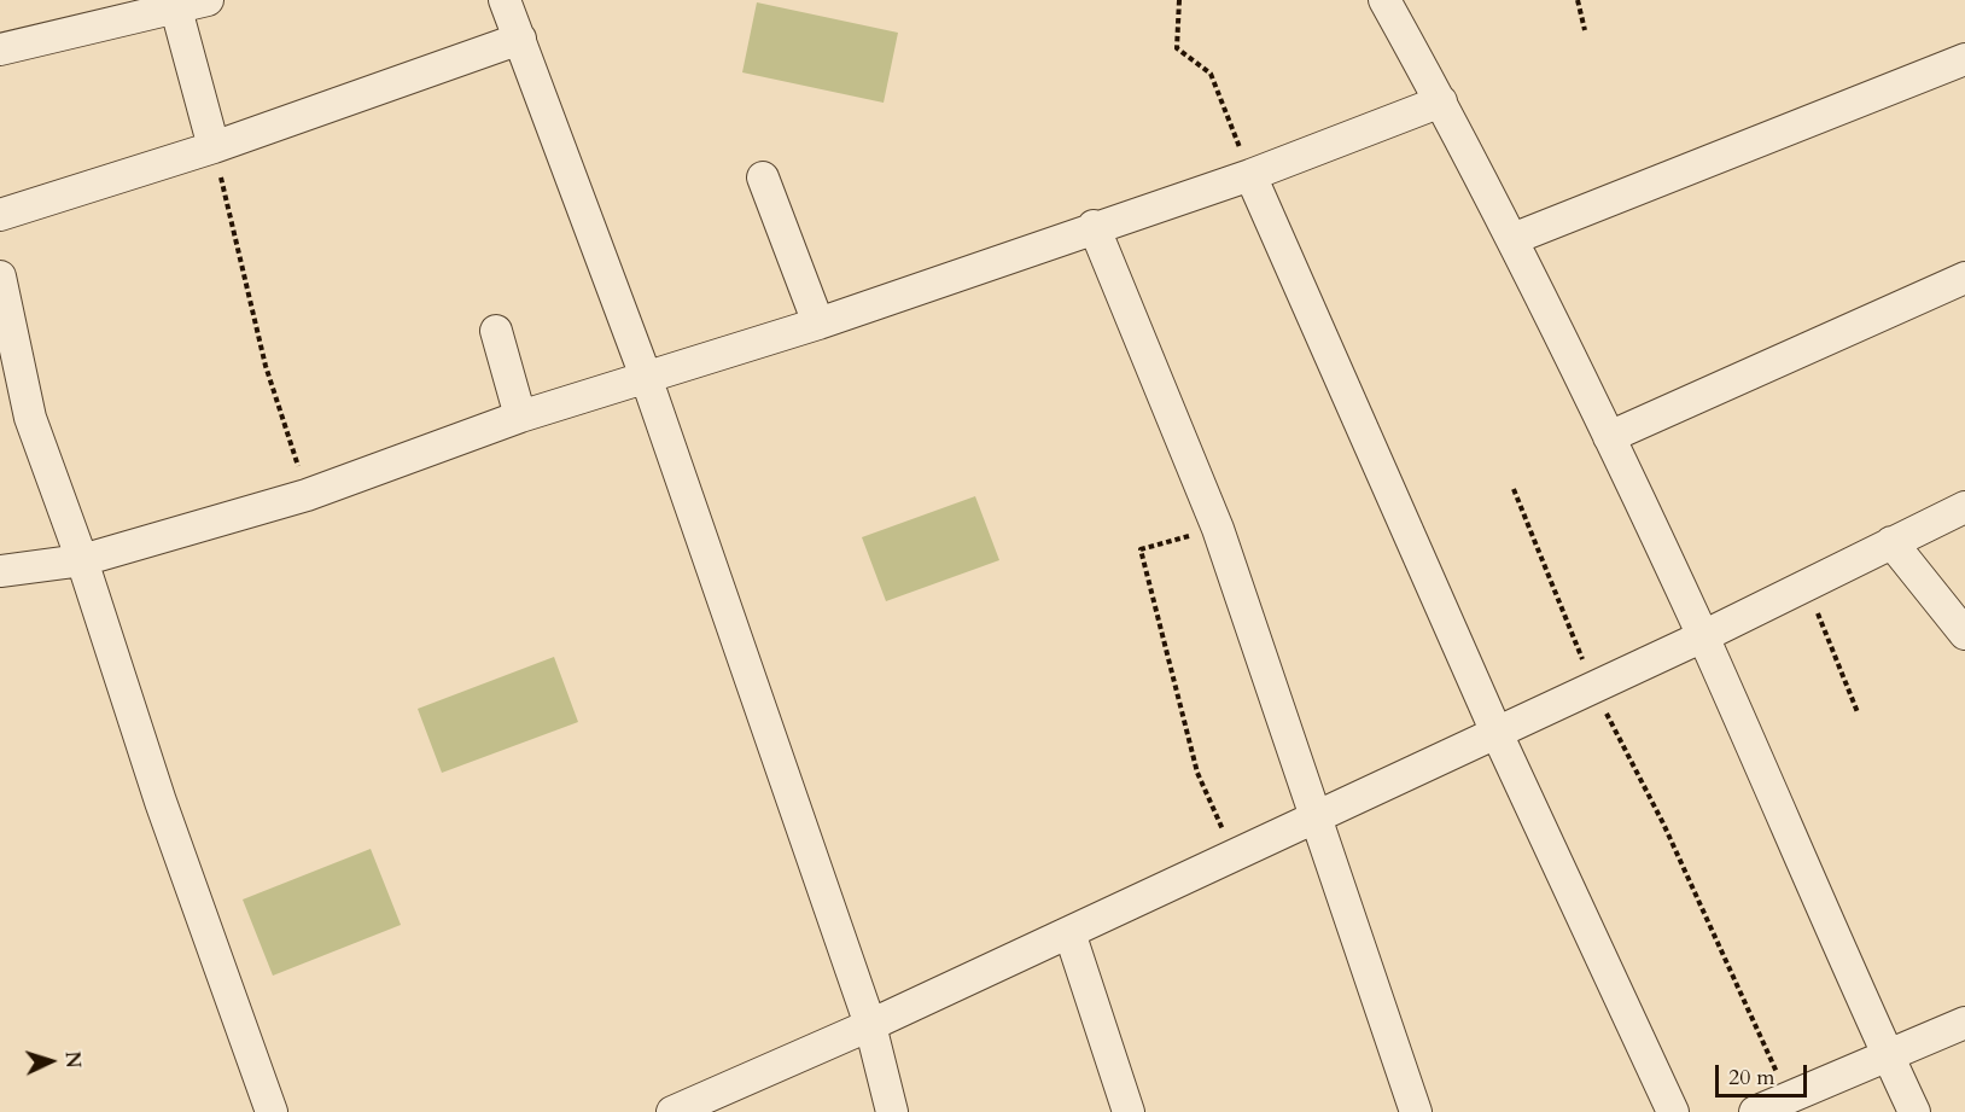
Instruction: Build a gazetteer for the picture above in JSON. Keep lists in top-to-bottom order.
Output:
{
  "scale_bar": "20 m",
  "north": "right"
}
